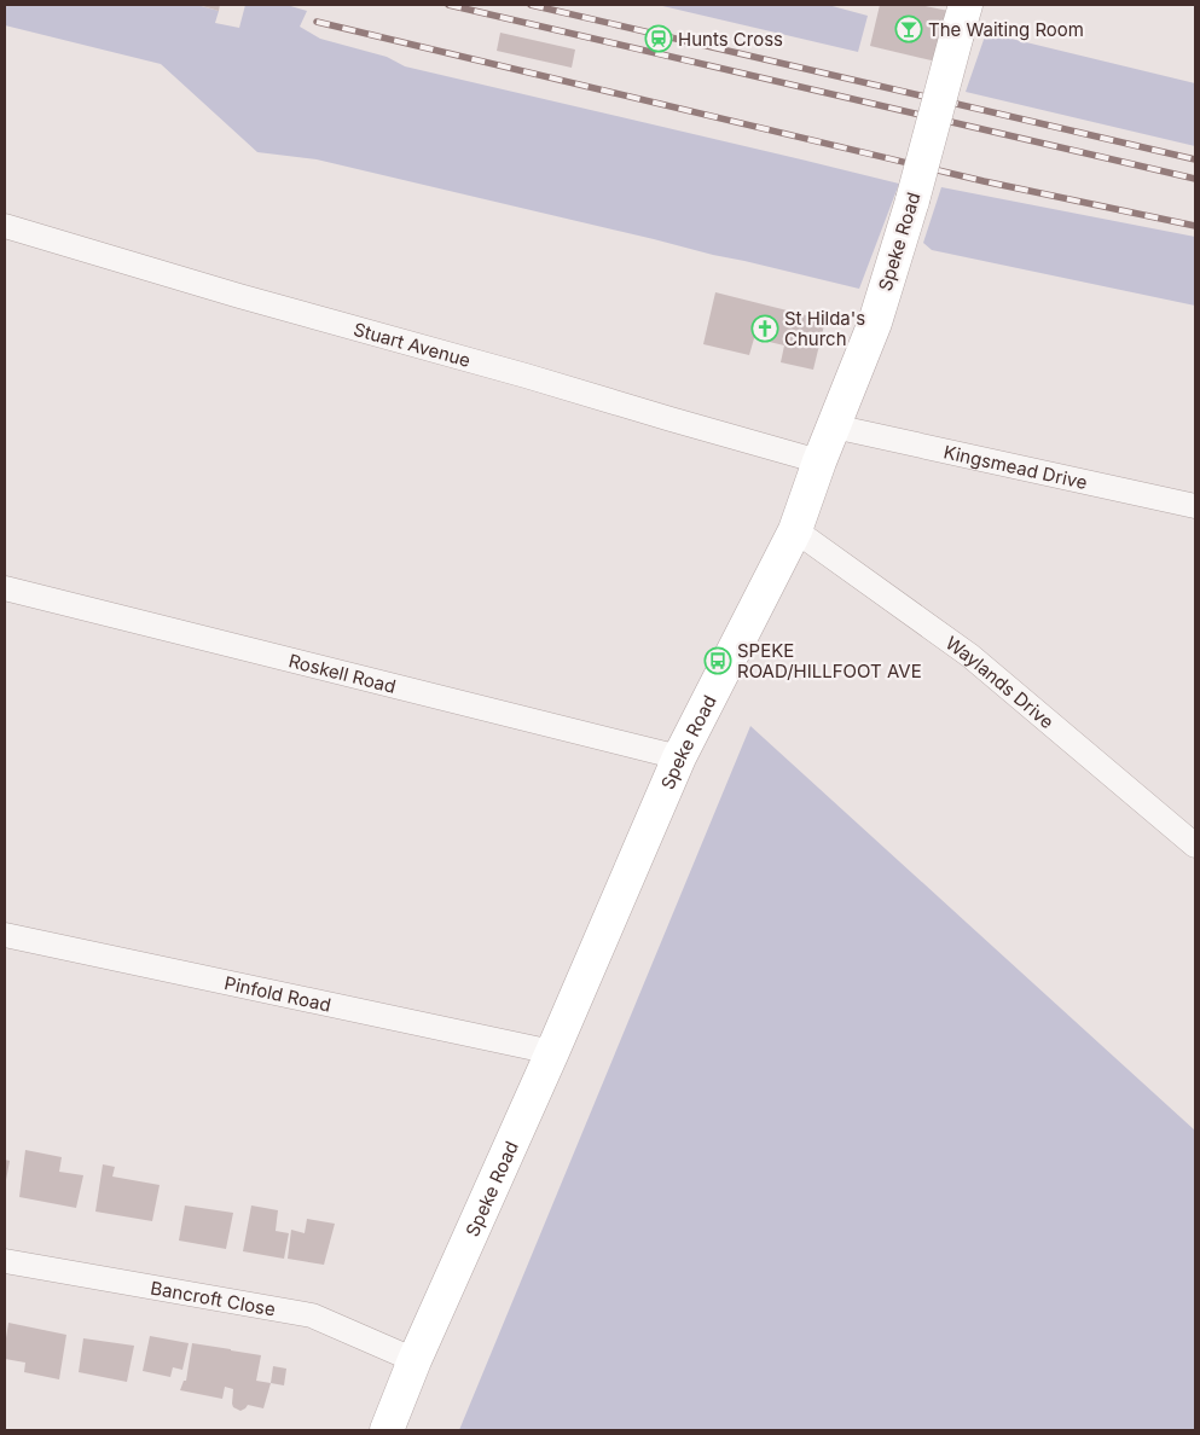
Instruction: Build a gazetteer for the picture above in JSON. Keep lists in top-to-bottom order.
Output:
{
  "streets": {
    "street": [
      "Speke Road",
      "Stuart Avenue",
      "Kingsmead Drive",
      "Roskell Road",
      "Waylands Drive",
      "Pinfold Road",
      "Bancroft Close"
    ]
  },
  "crossings": [
    ["Speke Road", "Stuart Avenue"],
    ["Speke Road", "Kingsmead Drive"],
    ["Speke Road", "Roskell Road"],
    ["Speke Road", "Waylands Drive"],
    ["Speke Road", "Pinfold Road"],
    ["Speke Road", "Bancroft Close"]
  ],
  "places": {
    "bar": ["The Waiting Room"],
    "station": ["Hunts Cross"],
    "church": ["St Hilda's Church"],
    "bus stop": ["SPEKE ROAD/HILLFOOT AVE"]
  }
}
